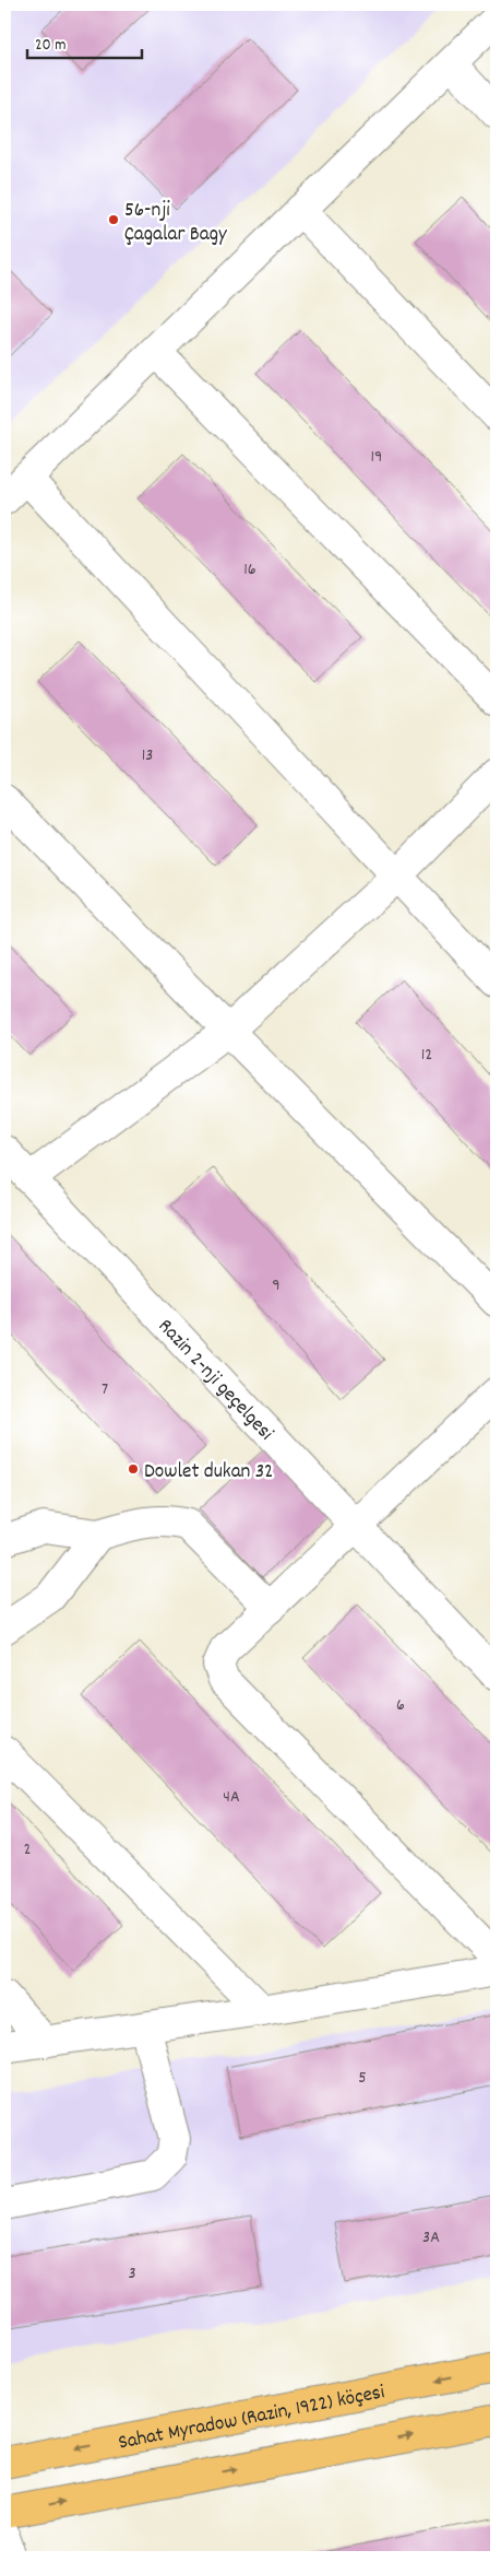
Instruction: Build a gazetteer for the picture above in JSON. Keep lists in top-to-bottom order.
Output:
{
  "streets": {
    "main road": ["Sahat Myradow (Razin, 1922) köçesi"],
    "street": ["Razin 2-nji geçelgesi"]
  },
  "places": ["56-nji Çagalar Bagy", "Dowlet dukan 32"],
  "house_numbers": [
    "19",
    "16",
    "13",
    "12",
    "9",
    "7",
    "6",
    "4A",
    "2",
    "5",
    "3A",
    "3"
  ],
  "scale_bar": "20 m"
}
